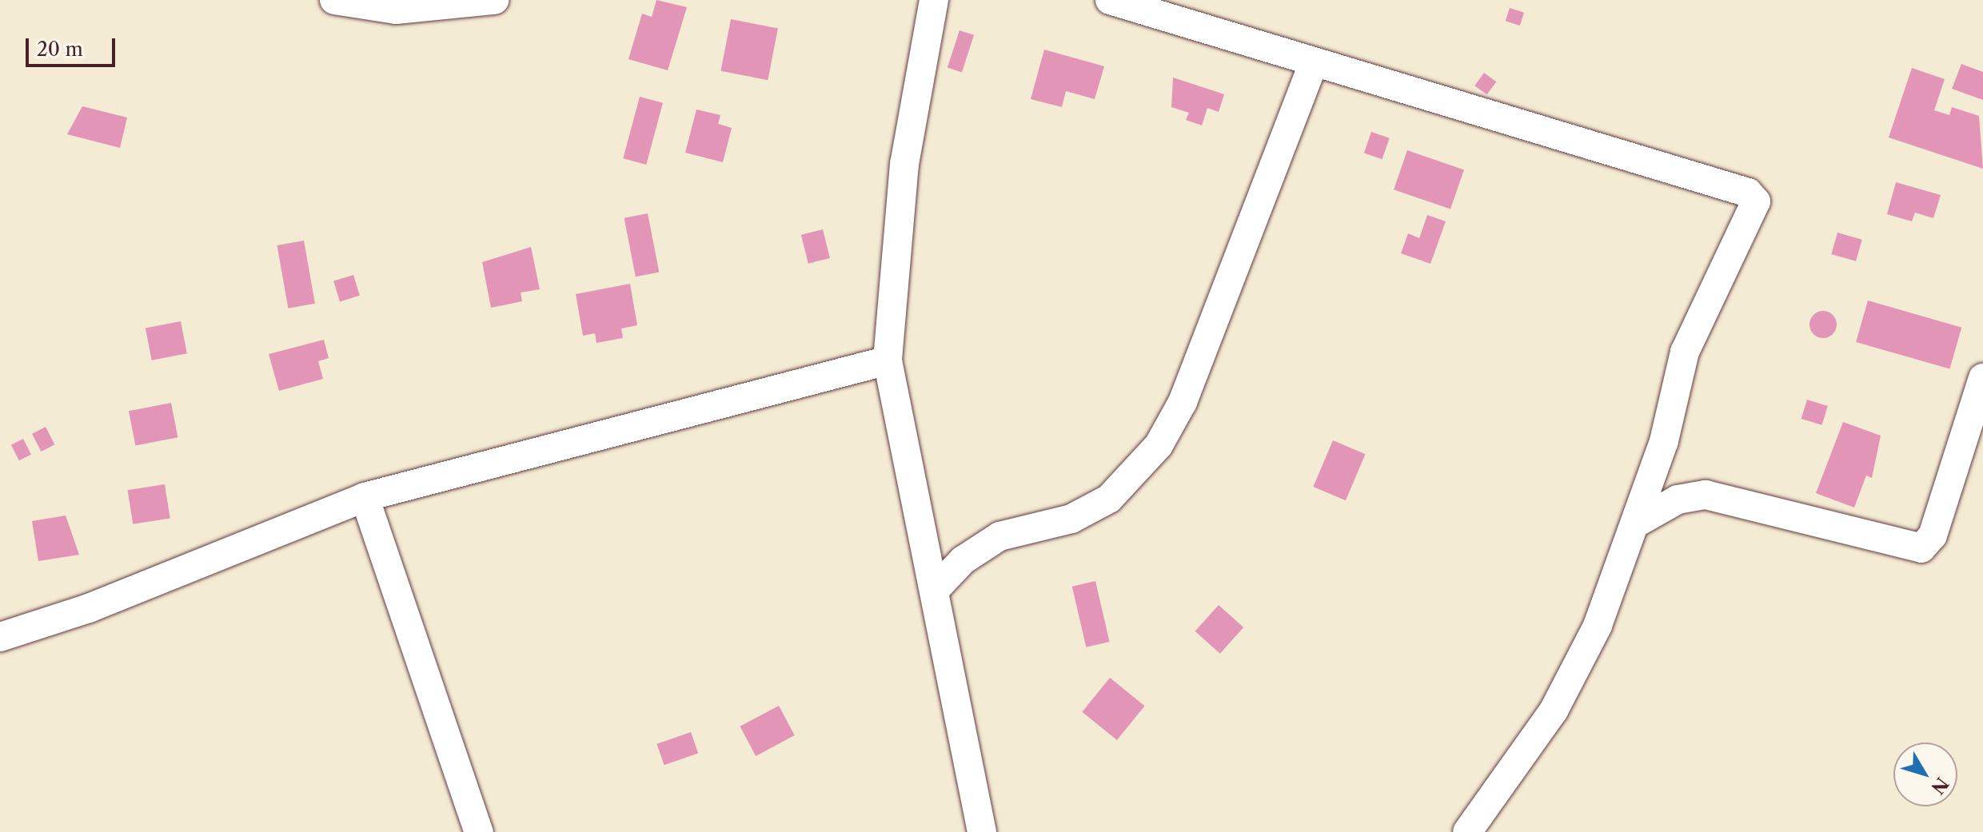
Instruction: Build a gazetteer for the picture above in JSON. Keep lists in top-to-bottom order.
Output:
{
  "scale_bar": "20 m",
  "north": "bottom right"
}
